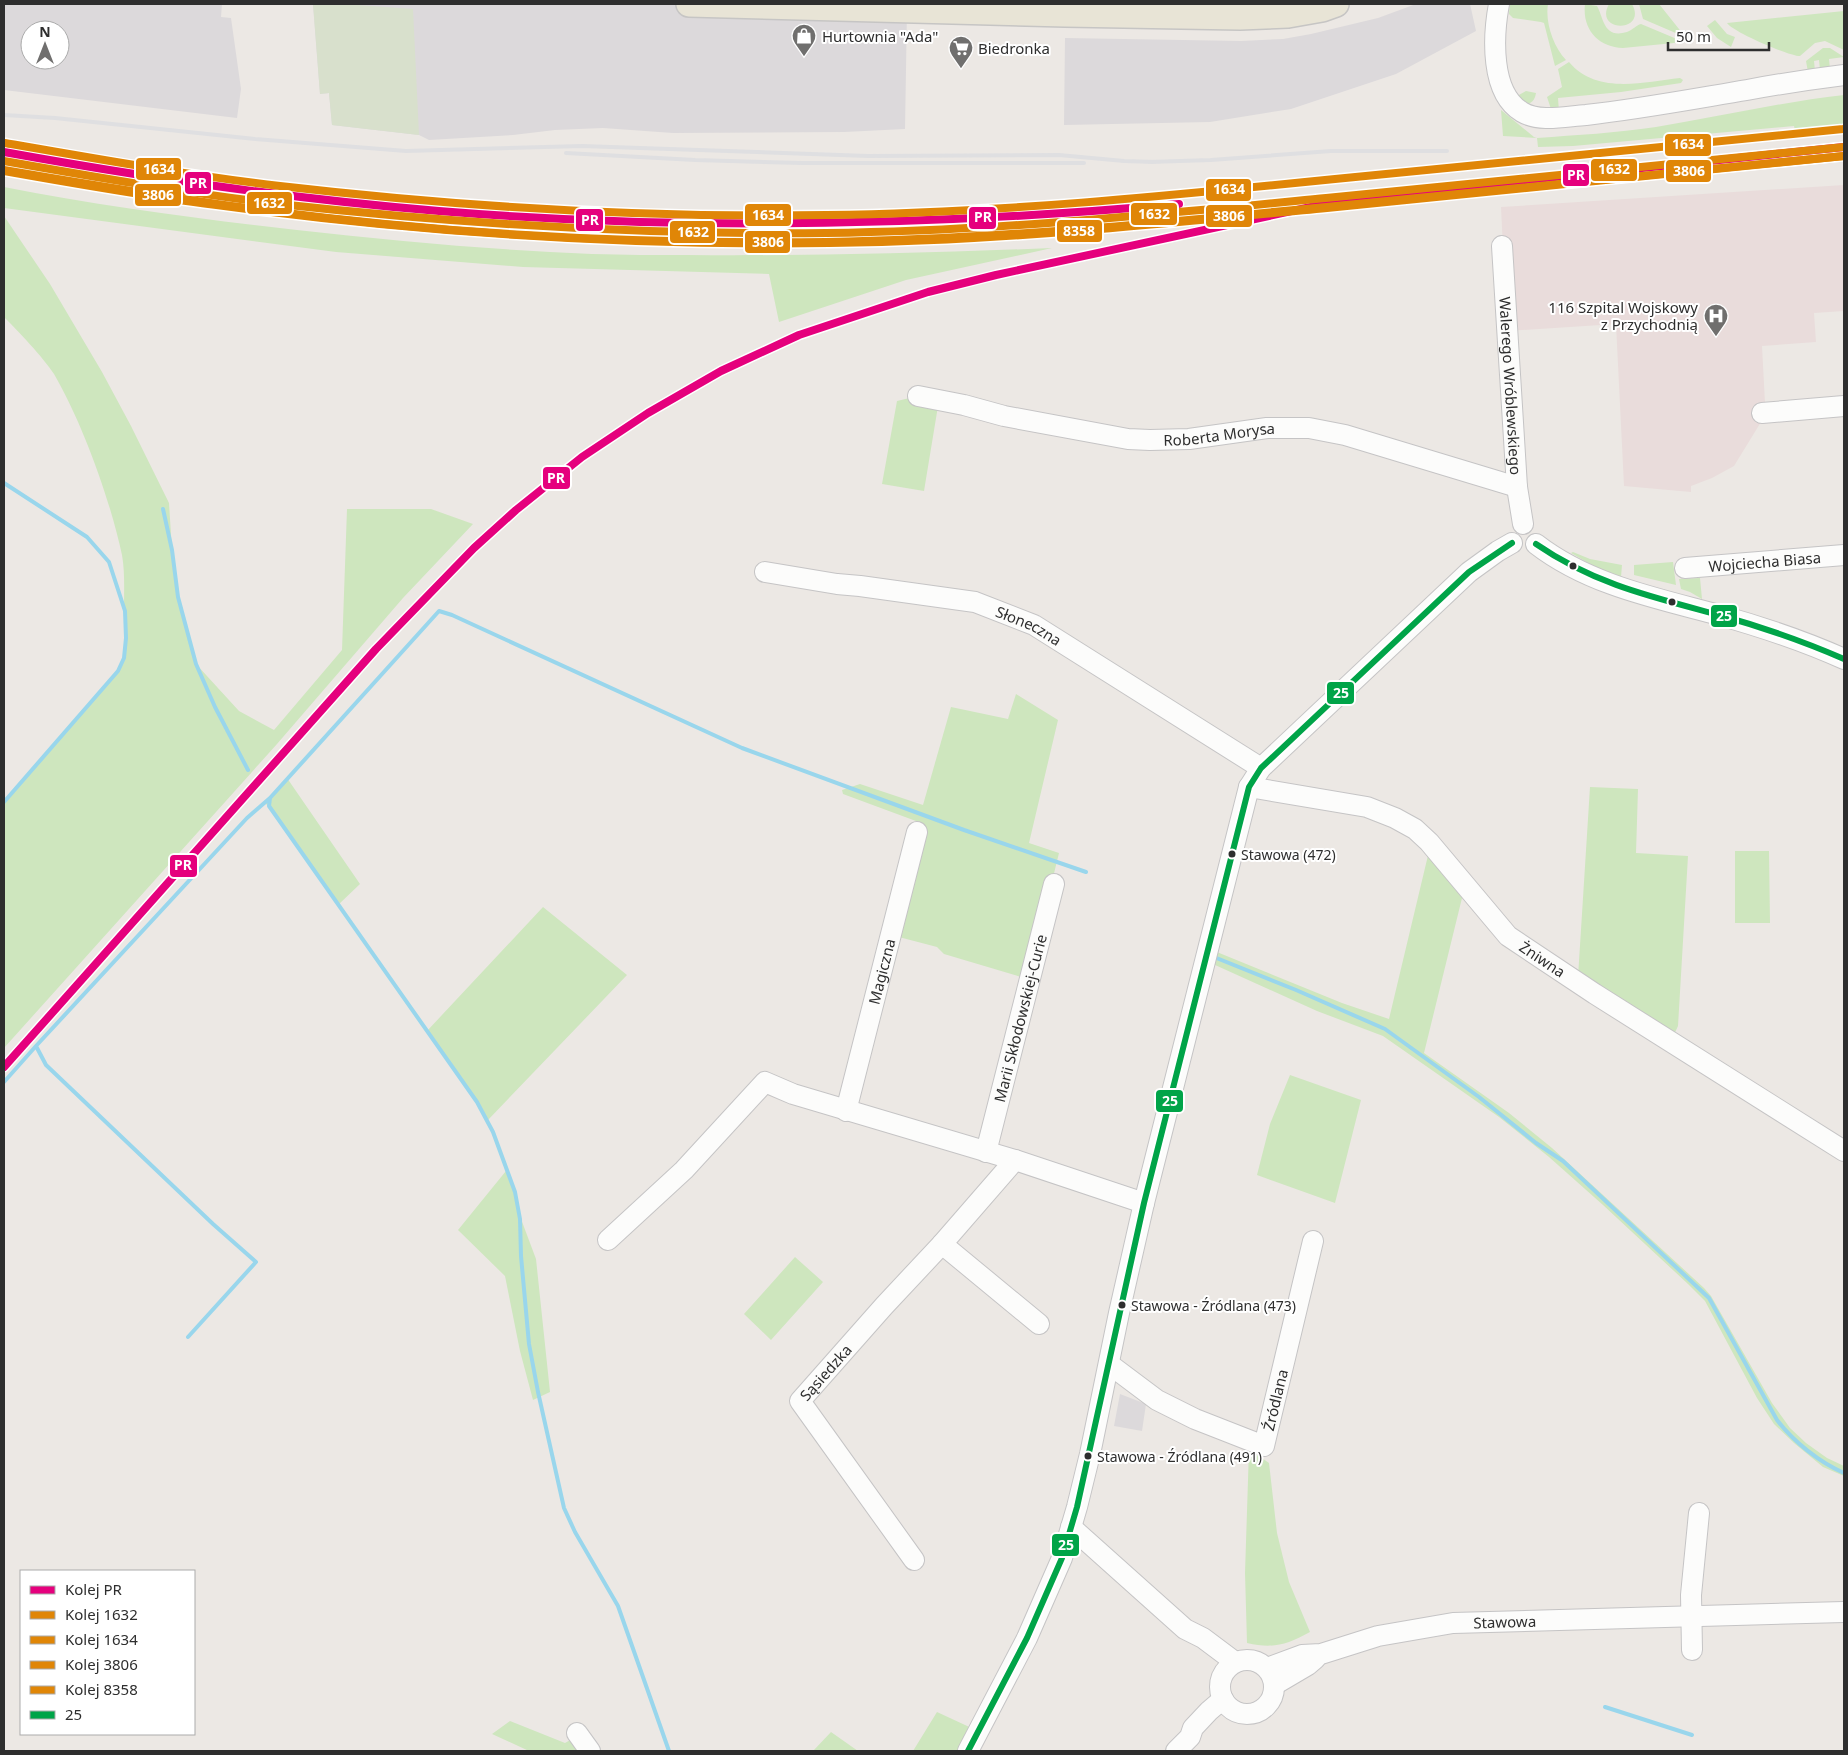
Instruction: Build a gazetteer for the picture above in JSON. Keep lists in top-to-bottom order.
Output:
{
  "streets": {
    "street": [
      "Walerego Wróblewskiego",
      "Roberta Morysa",
      "Wojciecha Biasa",
      "Słoneczna",
      "Żniwna",
      "Magiczna",
      "Marii Skłodowskiej-Curie",
      "Sąsiedzka",
      "Źródlana",
      "Stawowa"
    ]
  },
  "crossings": [
    ["Walerego Wróblewskiego", "Roberta Morysa"]
  ],
  "places": {
    "shop": ["Hurtownia \"Ada\""],
    "supermarket": ["Biedronka"],
    "hospital": ["116 Szpital Wojskowy z Przychodnią"],
    "other": ["Stawowa (472)", "Stawowa - Źródlana (473)", "Stawowa - Źródlana (491)"]
  },
  "lines": [
    "rail line 1634",
    "rail line PR",
    "rail line 1632",
    "rail line 3806",
    "rail line 8358",
    "transit line 25"
  ],
  "legend": [
    "Kolej PR",
    "Kolej 1632",
    "Kolej 1634",
    "Kolej 3806",
    "Kolej 8358",
    "25"
  ],
  "scale_bar": "50 m",
  "north": "top"
}
